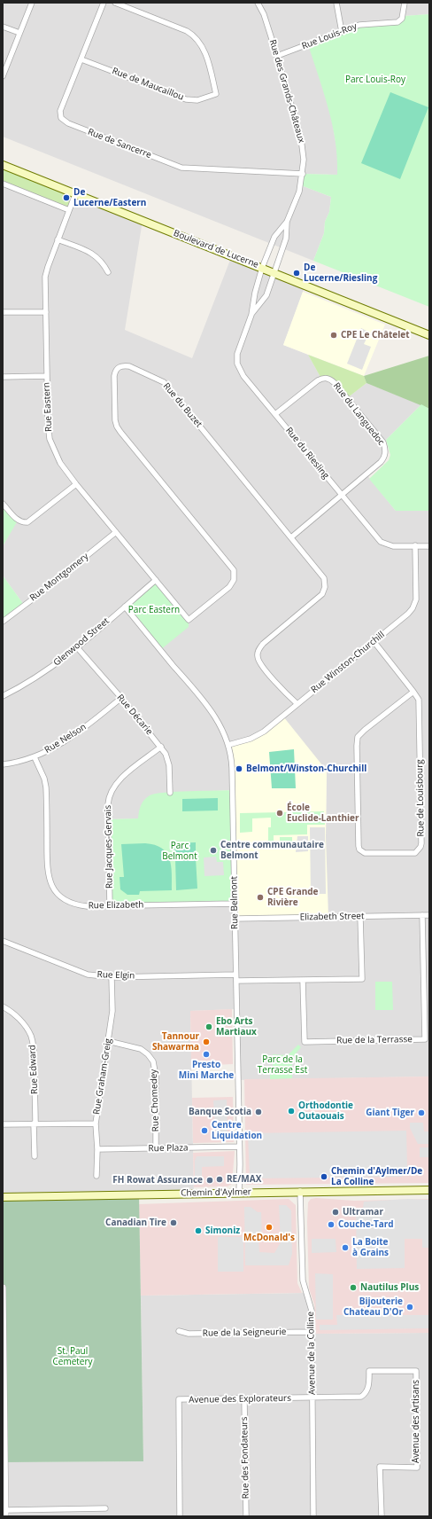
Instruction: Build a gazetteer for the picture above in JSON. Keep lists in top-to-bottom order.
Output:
{
  "streets": {
    "main road": ["Boulevard de Lucerne", "Chemin d'Aylmer"],
    "street": [
      "Rue Louis-Roy",
      "Rue de Maucaillou",
      "Rue des Grands-Châteaux",
      "Rue de Sancerre",
      "Rue du Buzet",
      "Rue Eastern",
      "Rue du Languedoc",
      "Rue du Riesling",
      "Rue Montgomery",
      "Glenwood Street",
      "Rue Winston-Churchill",
      "Rue Décarie",
      "Rue Nelson",
      "Rue de Louisbourg",
      "Rue Jacques-Gervais",
      "Rue Belmont",
      "Rue Elizabeth",
      "Elizabeth Street",
      "Rue Elgin",
      "Rue de la Terrasse",
      "Rue Edward",
      "Rue Graham-Greig",
      "Rue Chomedey",
      "Rue Plaza",
      "Rue de la Seigneurie",
      "Avenue de la Colline",
      "Avenue des Explorateurs",
      "Avenue des Artisans",
      "Rue des Fondateurs"
    ]
  },
  "crossings": [
    ["Rue Louis-Roy", "Rue des Grands-Châteaux"],
    ["Rue de Maucaillou", "Rue de Sancerre"],
    ["Rue des Grands-Châteaux", "Rue de Sancerre"],
    ["Rue des Grands-Châteaux", "Boulevard de Lucerne"],
    ["Rue des Grands-Châteaux", "Rue du Riesling"],
    ["Boulevard de Lucerne", "Rue Eastern"],
    ["Boulevard de Lucerne", "Rue du Riesling"],
    ["Rue du Buzet", "Rue Eastern"],
    ["Rue du Buzet", "Rue du Languedoc"],
    ["Rue du Buzet", "Rue Winston-Churchill"],
    ["Rue Eastern", "Rue Montgomery"],
    ["Rue Eastern", "Glenwood Street"],
    ["Rue du Languedoc", "Rue du Riesling"],
    ["Rue du Riesling", "Rue Winston-Churchill"],
    ["Glenwood Street", "Rue Décarie"],
    ["Glenwood Street", "Rue Belmont"],
    ["Rue Winston-Churchill", "Rue de Louisbourg"],
    ["Rue Winston-Churchill", "Rue Belmont"],
    ["Rue Décarie", "Rue Nelson"],
    ["Rue Décarie", "Rue Jacques-Gervais"],
    ["Rue Nelson", "Rue Elizabeth"],
    ["Rue Jacques-Gervais", "Rue Elizabeth"],
    ["Rue Belmont", "Rue Elizabeth"],
    ["Rue Belmont", "Elizabeth Street"],
    ["Rue Belmont", "Rue Elgin"],
    ["Rue Belmont", "Rue Plaza"],
    ["Rue Belmont", "Chemin d'Aylmer"],
    ["Elizabeth Street", "Rue de la Terrasse"],
    ["Rue Elgin", "Rue Graham-Greig"],
    ["Rue Graham-Greig", "Rue Chomedey"],
    ["Rue Graham-Greig", "Rue Plaza"],
    ["Rue Chomedey", "Rue Plaza"],
    ["Chemin d'Aylmer", "Avenue de la Colline"],
    ["Rue de la Seigneurie", "Avenue de la Colline"],
    ["Avenue de la Colline", "Avenue des Explorateurs"],
    ["Avenue de la Colline", "Avenue des Artisans"],
    ["Avenue des Explorateurs", "Avenue des Artisans"],
    ["Avenue des Explorateurs", "Rue des Fondateurs"]
  ],
  "parks": [
    "Parc Louis-Roy",
    "Parc Eastern",
    "Parc Belmont",
    "Parc de la Terrasse Est",
    "St. Paul Cemetery"
  ],
  "places": [
    "De Lucerne/Eastern",
    "De Lucerne/Riesling",
    "CPE Le Châtelet",
    "Belmont/Winston-Churchill",
    "École Euclide-Lanthier",
    "Centre communautaire Belmont",
    "CPE Grande Rivière",
    "Ebo Arts Martiaux",
    "Tannour Shawarma",
    "Presto Mini Marche",
    "Orthodontie Outaouais",
    "Banque Scotia",
    "Giant Tiger",
    "Centre Liquidation",
    "Chemin d'Aylmer/De La Colline",
    "RE/MAX",
    "FH Rowat Assurance",
    "Ultramar",
    "Canadian Tire",
    "Couche-Tard",
    "McDonald's",
    "Simoniz",
    "La Boite à Grains",
    "Nautilus Plus",
    "Bijouterie Chateau D'Or"
  ]
}
